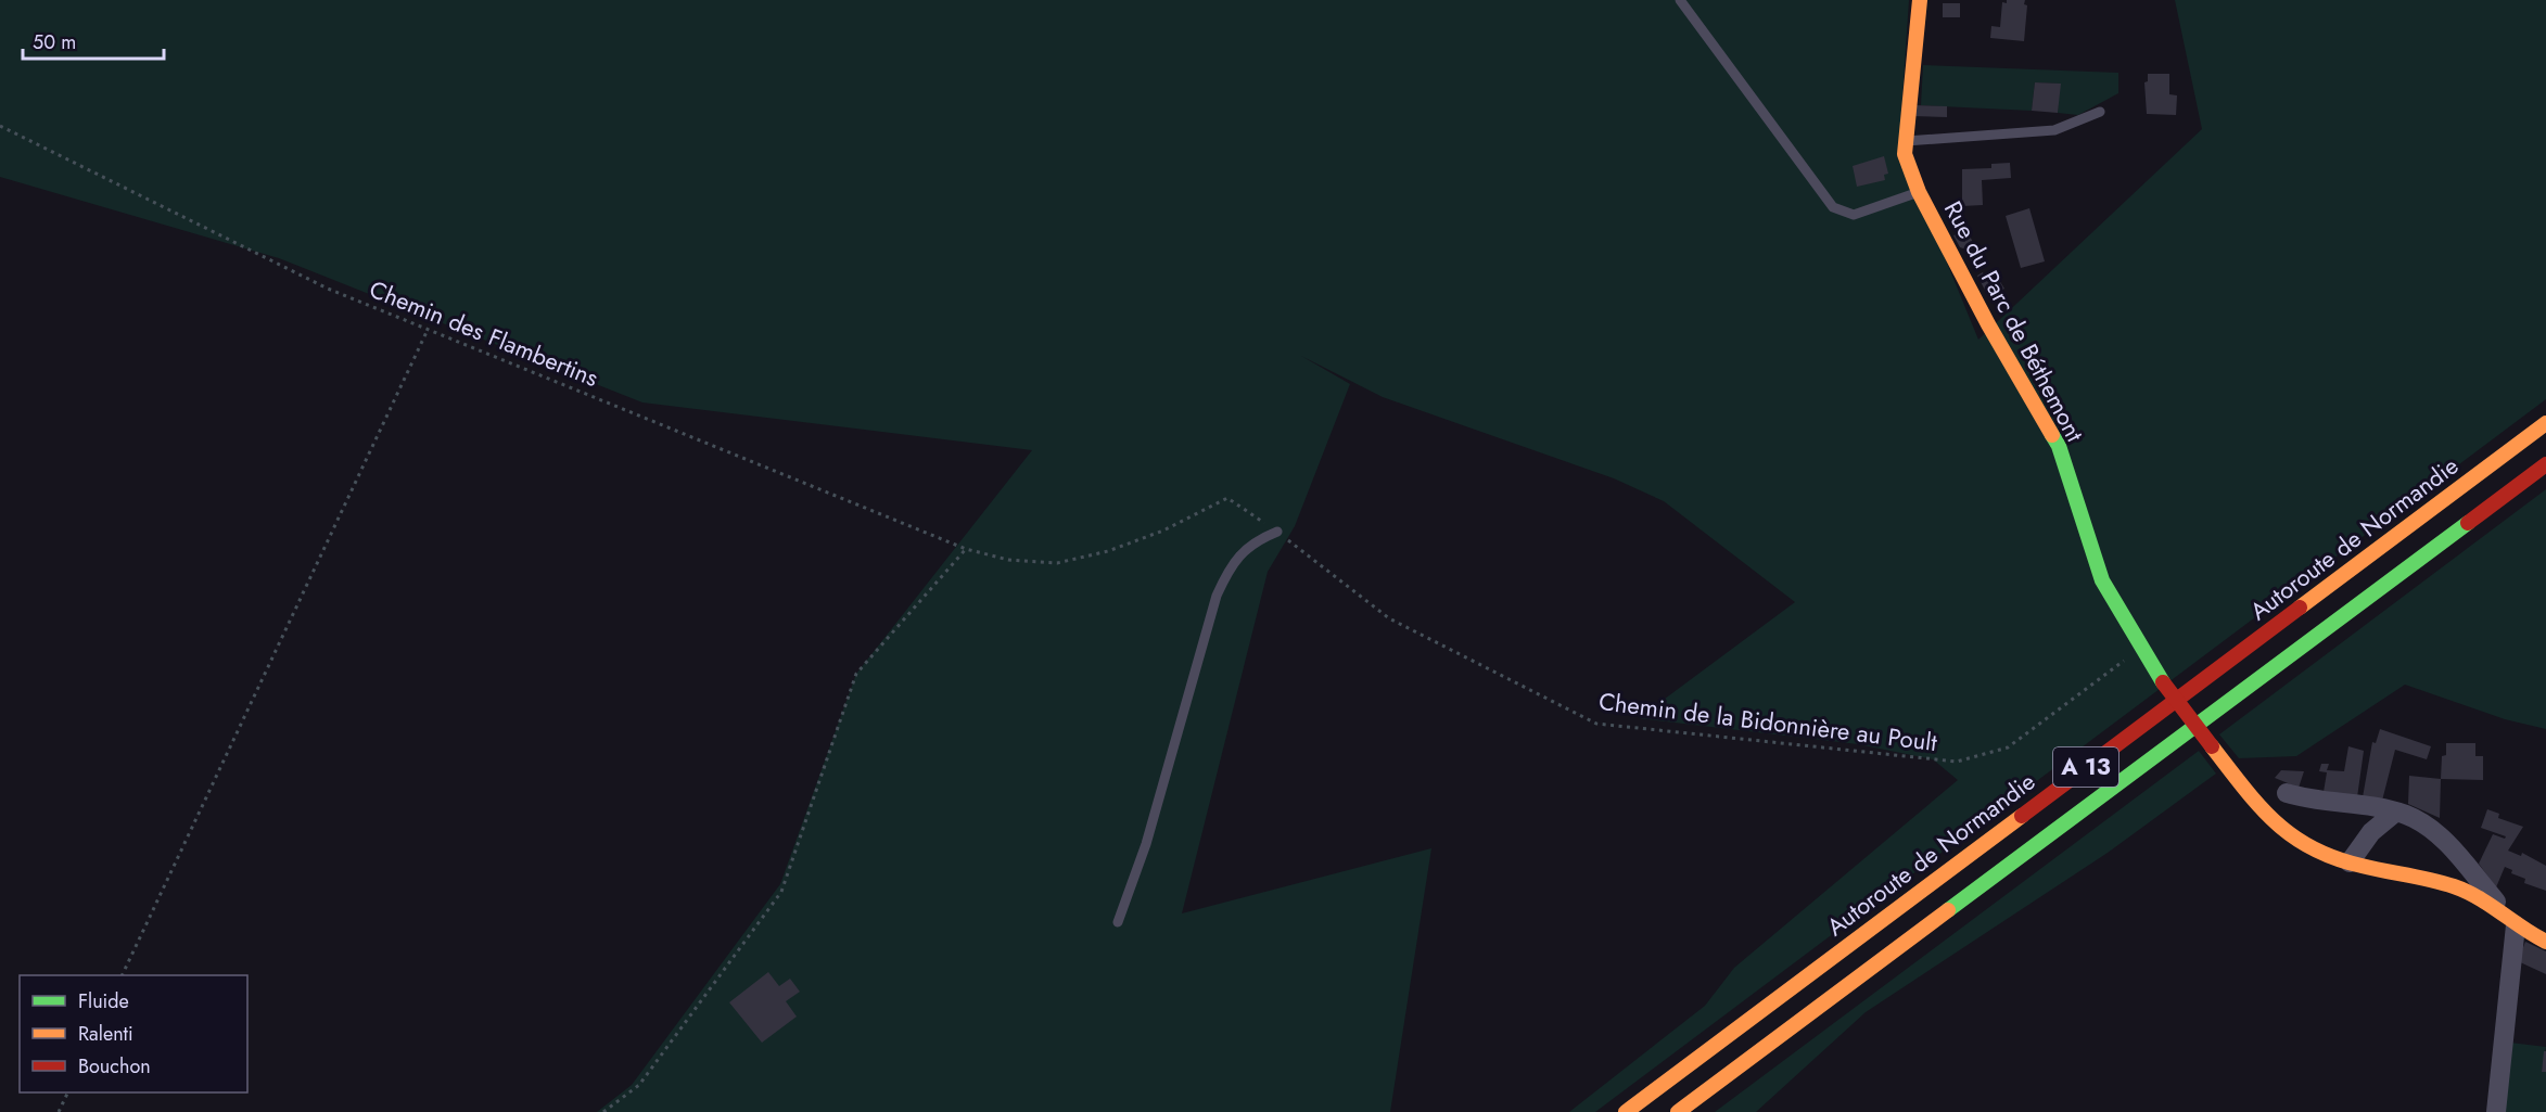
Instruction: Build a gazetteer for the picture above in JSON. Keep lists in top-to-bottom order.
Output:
{
  "streets": {
    "main road": ["Rue du Parc de Béthemont", "Autoroute de Normandie", "A 13"],
    "path": ["Chemin des Flambertins", "Chemin de la Bidonnière au Poult"]
  },
  "crossings": [
    ["Rue du Parc de Béthemont", "Chemin de la Bidonnière au Poult"],
    ["Chemin des Flambertins", "Chemin de la Bidonnière au Poult"]
  ],
  "legend": ["Fluide", "Ralenti", "Bouchon"],
  "scale_bar": "50 m"
}
